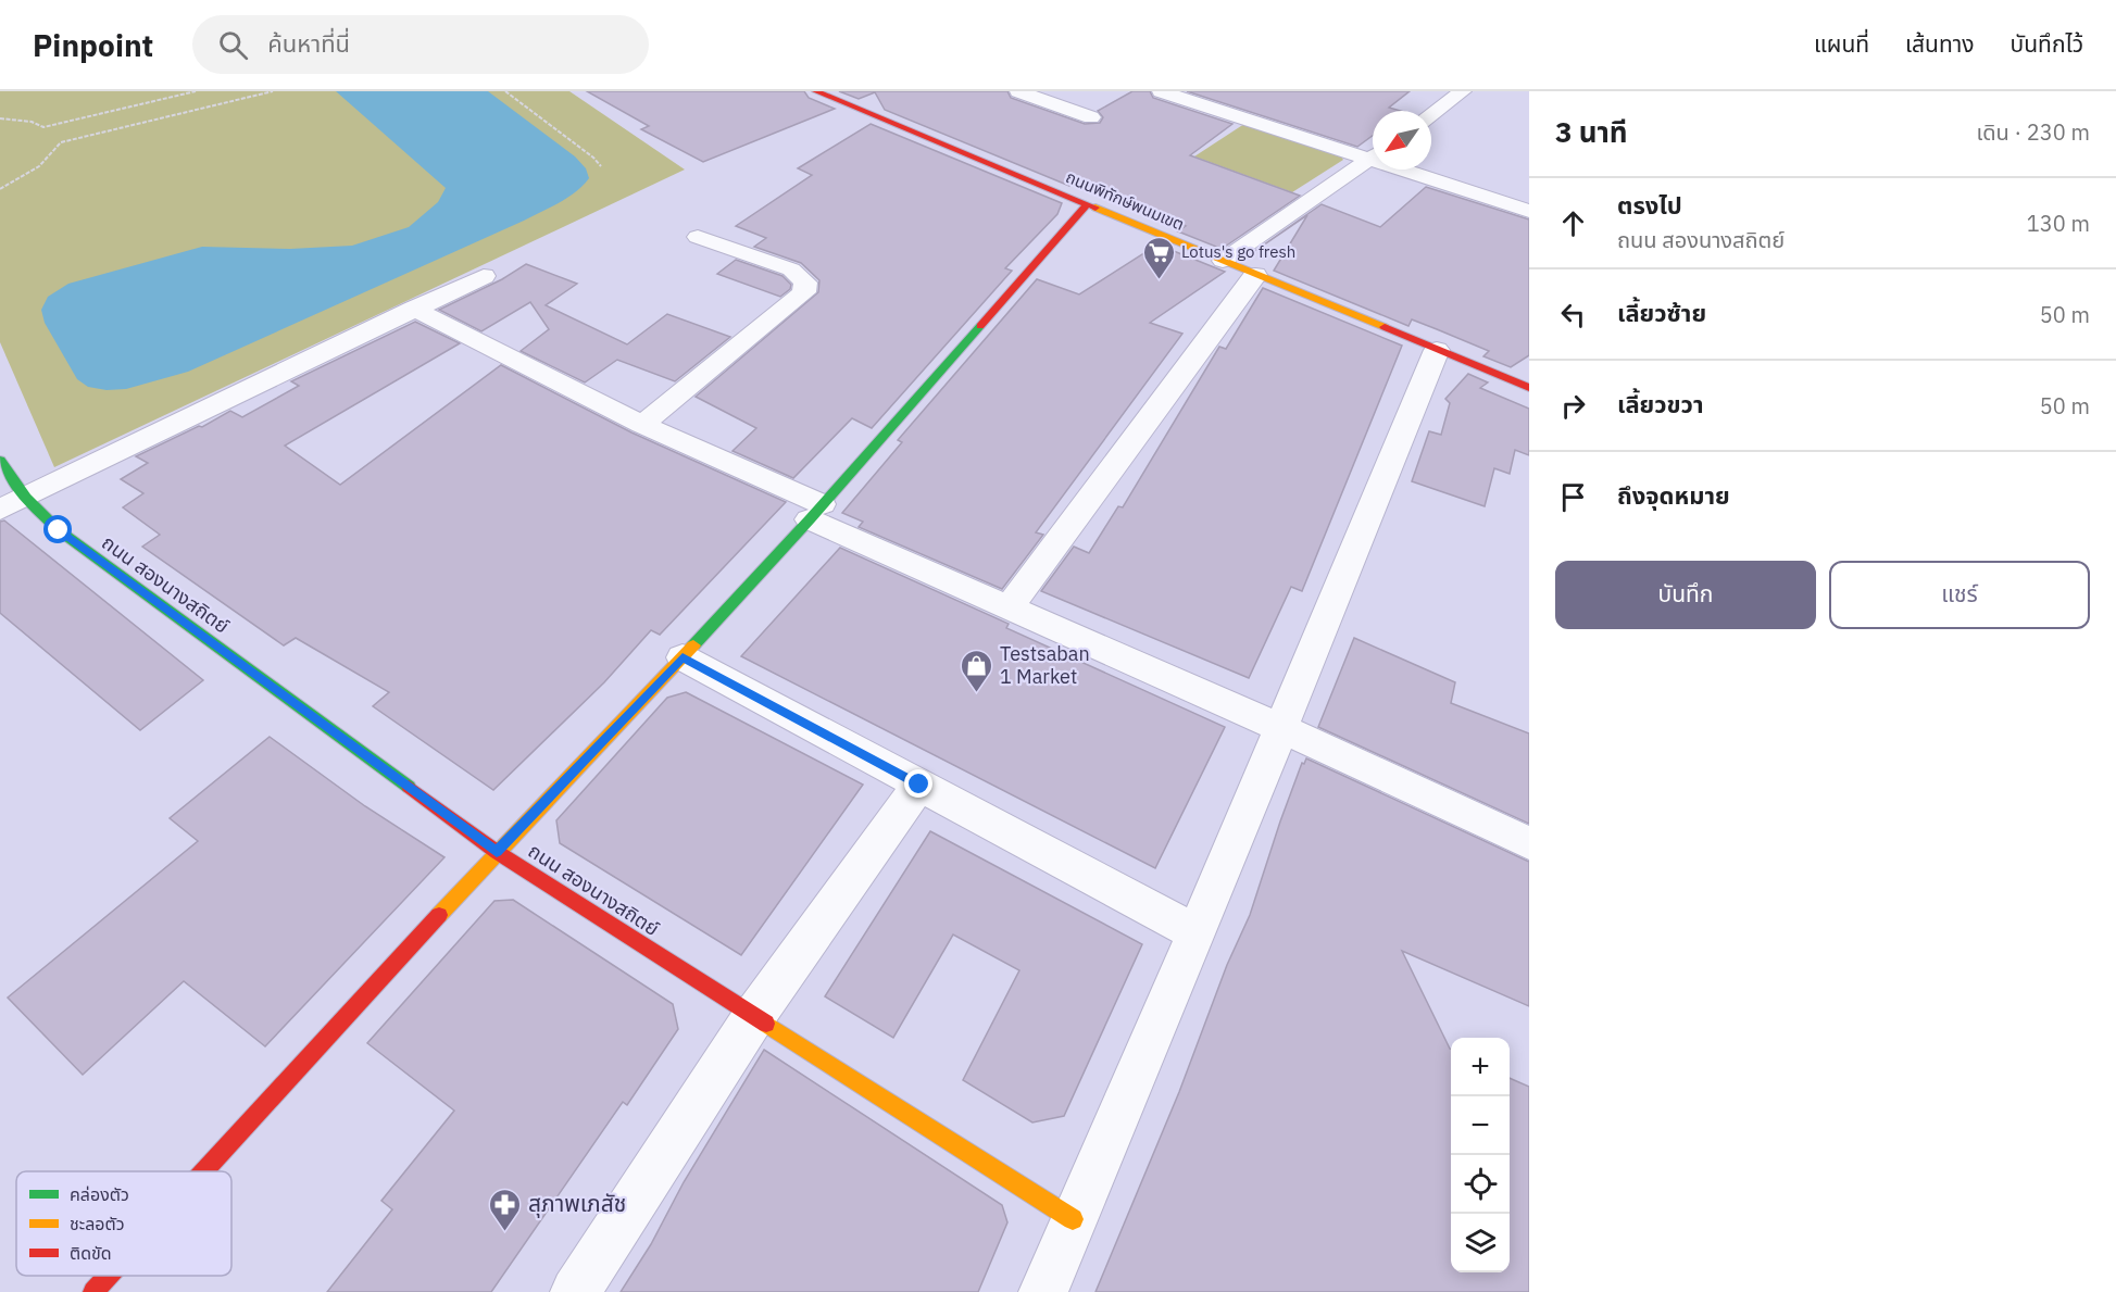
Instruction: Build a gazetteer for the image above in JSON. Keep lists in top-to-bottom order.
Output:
{
  "streets": {
    "street": ["ถนนพิทักษ์พนมเขต", "ถนน สองนางสถิตย์"]
  },
  "places": {
    "supermarket": ["Lotus's go fresh"],
    "shop": ["Testsaban 1 Market"],
    "pharmacy": ["สุภาพเภสัช"]
  },
  "legend": ["คล่องตัว", "ชะลอตัว", "ติดขัด"],
  "north": "bottom left",
  "page": {
    "header": "Pinpoint",
    "search": "ค้นหาที่นี่",
    "nav": ["แผนที่", "เส้นทาง", "บันทึกไว้"],
    "heading": ["3 นาที", "เดิน · 230 m"],
    "list": [
      ["ตรงไป", "ถนน สองนางสถิตย์", "130 m"],
      ["เลี้ยวซ้าย", "50 m"],
      ["เลี้ยวขวา", "50 m"],
      "ถึงจุดหมาย"
    ],
    "buttons": ["บันทึก", "แชร์"],
    "map_buttons": ["+", "−"]
  }
}
